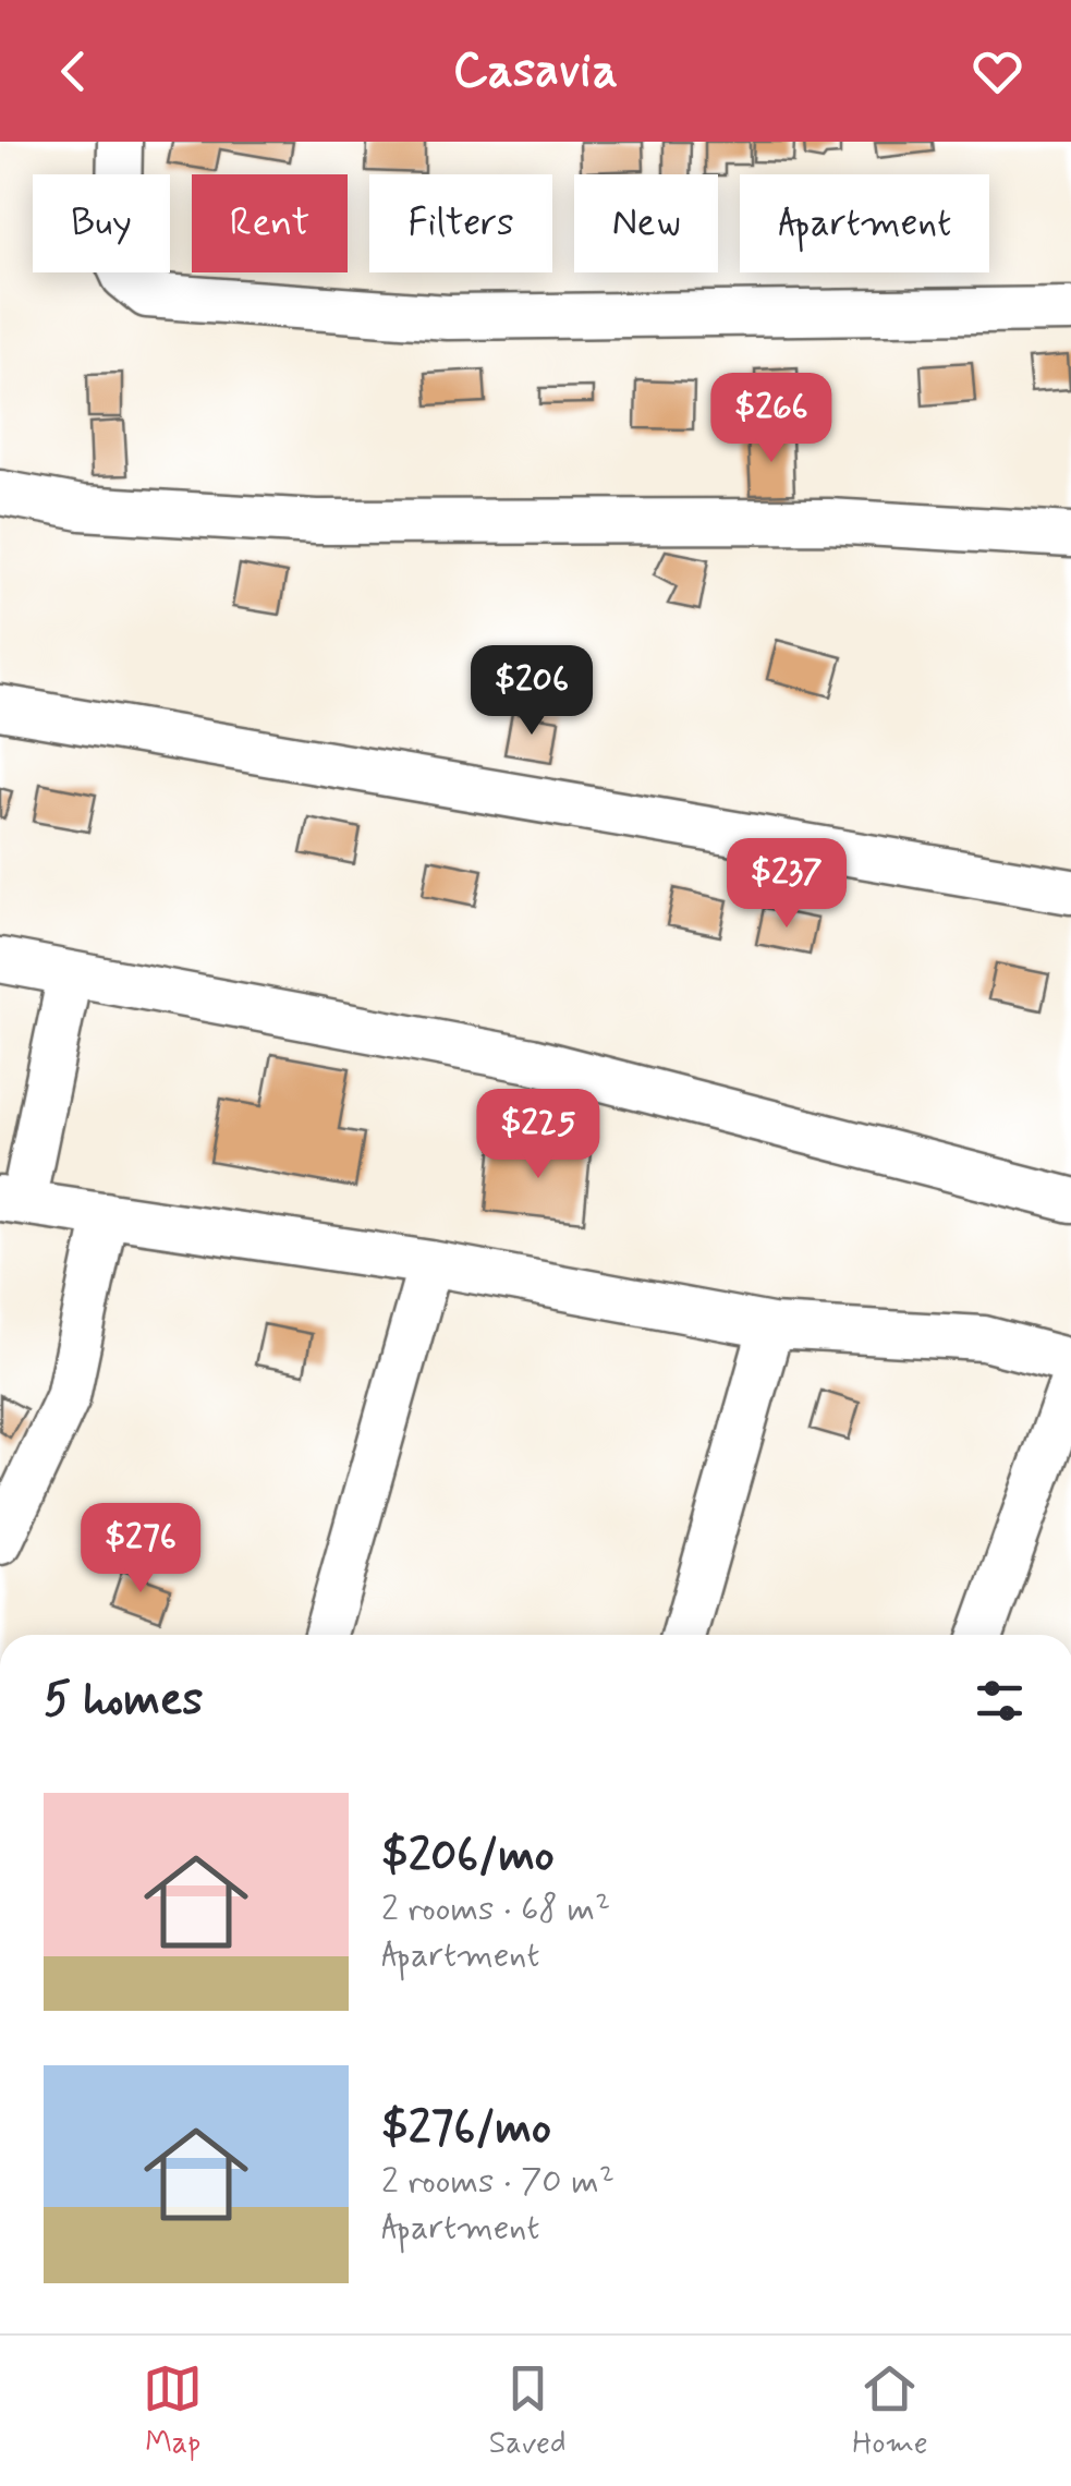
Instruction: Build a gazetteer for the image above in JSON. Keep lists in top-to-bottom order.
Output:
{
  "page": {
    "header": "Casavia",
    "chip": [
      "Buy",
      "Rent",
      "Filters",
      "New",
      "Apartment"
    ],
    "price": [
      "$266",
      "$206",
      "$237",
      "$225",
      "$276"
    ],
    "heading": "5 homes",
    "list": [
      {
        "name": "$206/mo",
        "note": "2 rooms · 68 m² · Apartment"
      },
      {
        "name": "$276/mo",
        "note": "2 rooms · 70 m² · Apartment"
      }
    ],
    "tabs": ["Map", "Saved", "Home"]
  }
}
